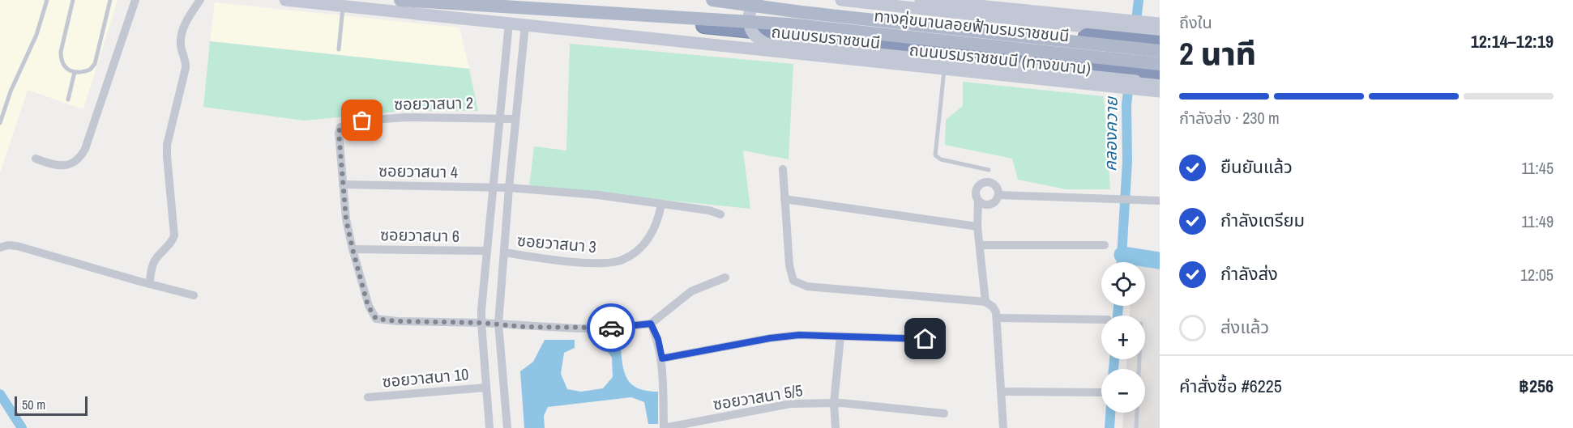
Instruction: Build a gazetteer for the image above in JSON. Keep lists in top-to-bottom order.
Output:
{
  "streets": {
    "highway": ["ถนนบรมราชชนนี"],
    "main road": ["ทางคู่ขนานลอยฟ้าบรมราชชนนี", "ถนนบรมราชชนนี (ทางขนาน)"],
    "street": [
      "ซอยวาสนา 2",
      "ซอยวาสนา 4",
      "ซอยวาสนา 6",
      "ซอยวาสนา 3",
      "ซอยวาสนา 10",
      "ซอยวาสนา 5/5"
    ]
  },
  "crossings": [
    ["ถนนบรมราชชนนี", "ถนนบรมราชชนนี (ทางขนาน)"],
    ["ซอยวาสนา 2", "ซอยวาสนา 4"],
    ["ซอยวาสนา 4", "ซอยวาสนา 3"]
  ],
  "water": ["คลองควาย"],
  "scale_bar": "50 m",
  "page": {
    "heading": ["2 นาที", "ถึงใน", "12:14–12:19"],
    "panel": ["คำสั่งซื้อ #6225", "฿256"],
    "bar": "กำลังส่ง · 230 m",
    "list": [
      ["ยืนยันแล้ว", "11:45"],
      ["กำลังเตรียม", "11:49"],
      ["กำลังส่ง", "12:05"],
      "ส่งแล้ว"
    ],
    "map_buttons": ["+", "−"],
    "scale": "50 m"
  }
}
